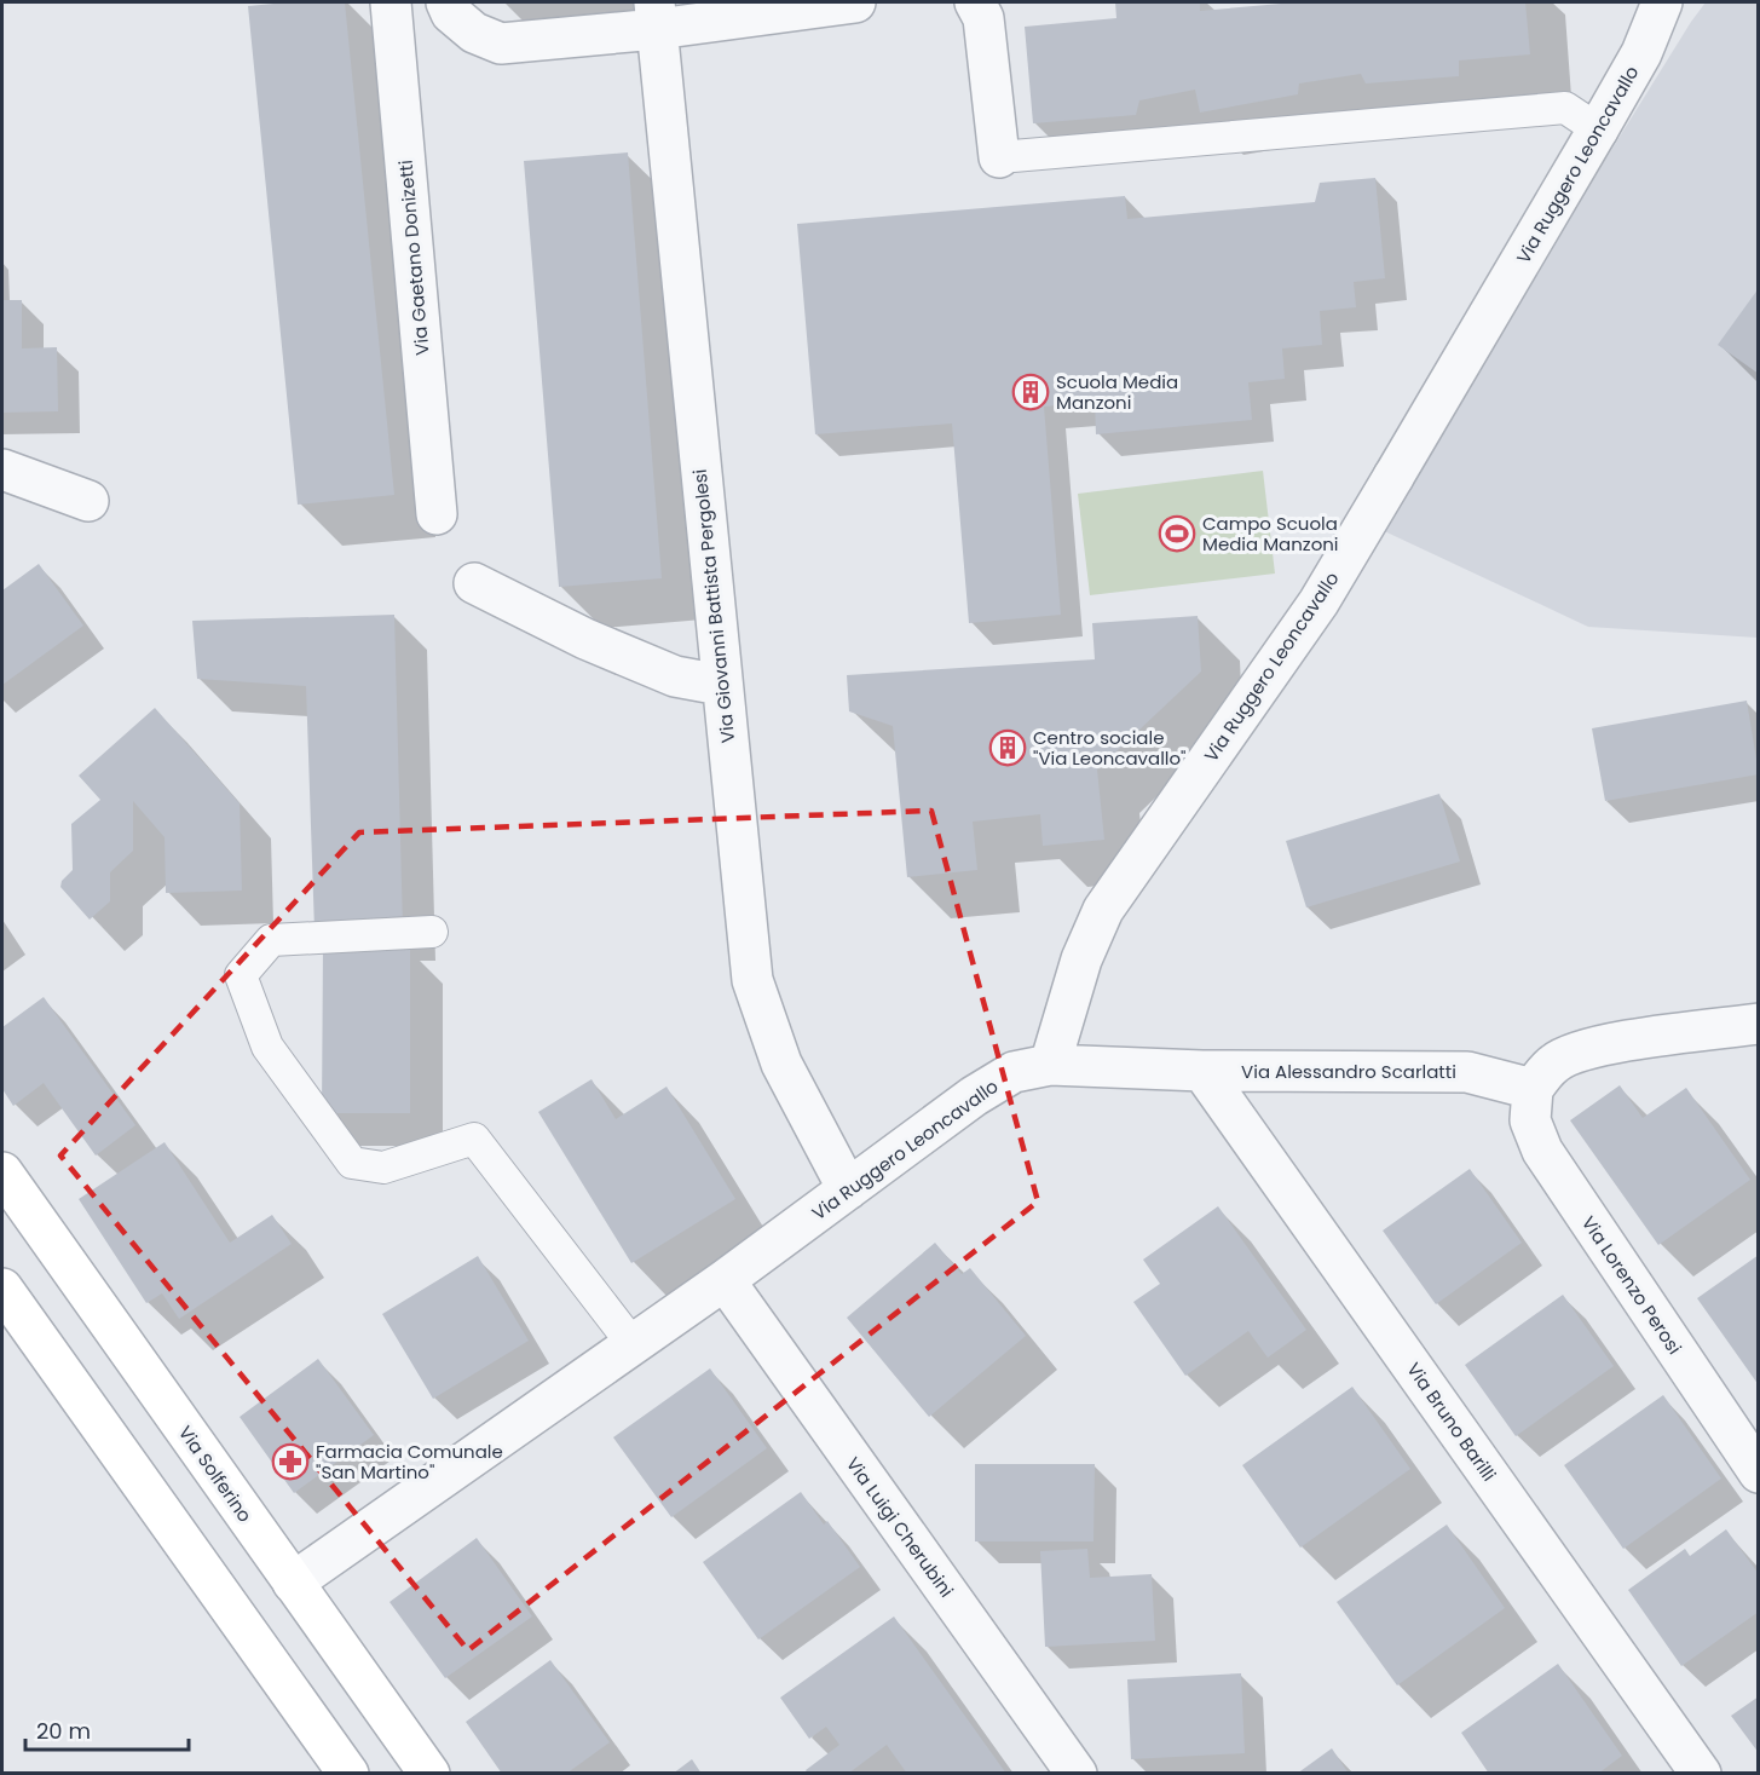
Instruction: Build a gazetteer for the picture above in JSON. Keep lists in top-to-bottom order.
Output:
{
  "streets": {
    "main road": ["Via Solferino"],
    "street": [
      "Via Ruggero Leoncavallo",
      "Via Gaetano Donizetti",
      "Via Giovanni Battista Pergolesi",
      "Via Alessandro Scarlatti",
      "Via Lorenzo Perosi",
      "Via Bruno Barilli",
      "Via Luigi Cherubini"
    ]
  },
  "crossings": [
    ["Via Ruggero Leoncavallo", "Via Giovanni Battista Pergolesi"],
    ["Via Ruggero Leoncavallo", "Via Alessandro Scarlatti"],
    ["Via Ruggero Leoncavallo", "Via Solferino"],
    ["Via Ruggero Leoncavallo", "Via Luigi Cherubini"],
    ["Via Alessandro Scarlatti", "Via Lorenzo Perosi"],
    ["Via Alessandro Scarlatti", "Via Bruno Barilli"]
  ],
  "places": {
    "building": ["Scuola Media Manzoni", "Centro sociale \"Via Leoncavallo\""],
    "sports": ["Campo Scuola Media Manzoni"],
    "pharmacy": ["Farmacia Comunale \"San Martino\""]
  },
  "scale_bar": "20 m"
}
